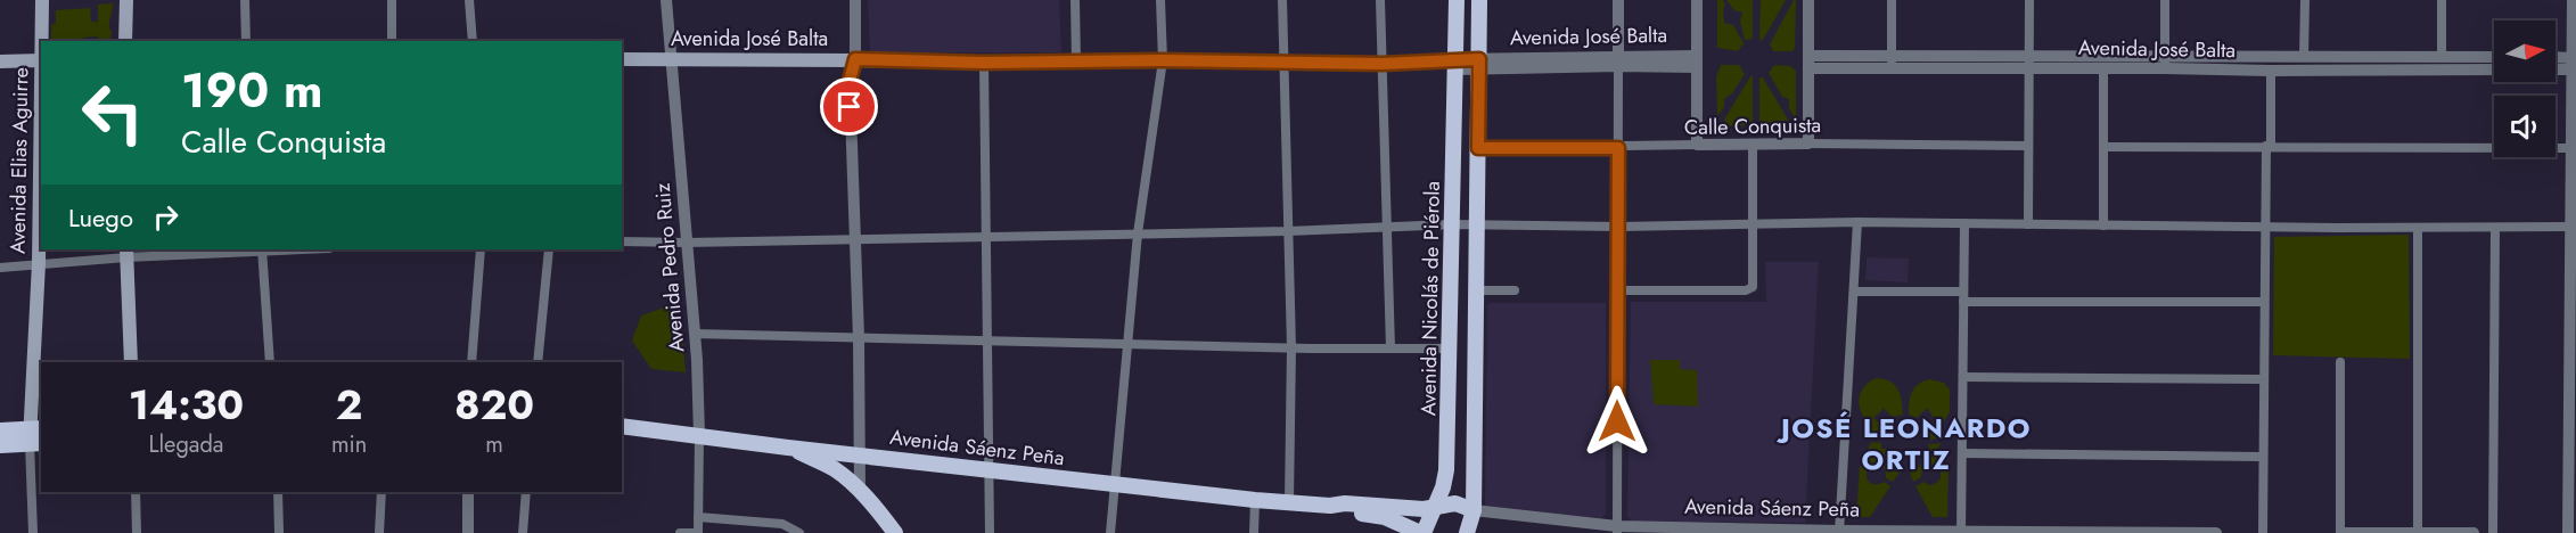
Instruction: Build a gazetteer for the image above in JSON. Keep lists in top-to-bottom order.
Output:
{
  "streets": {
    "main road": [
      "Avenida José Balta",
      "Avenida Elias Aguirre",
      "Avenida Nicolás de Piérola",
      "Avenida Sáenz Peña"
    ],
    "street": ["Calle Conquista", "Avenida Pedro Ruiz"]
  },
  "crossings": [
    ["Avenida José Balta", "Avenida Pedro Ruiz"],
    ["Avenida José Balta", "Avenida Nicolás de Piérola"],
    ["Avenida Pedro Ruiz", "Avenida Sáenz Peña"],
    ["Avenida Nicolás de Piérola", "Avenida Sáenz Peña"]
  ],
  "districts": ["JOSÉ LEONARDO ORTIZ"],
  "north": "right",
  "page": {
    "turn": ["190 m", "Calle Conquista"],
    "then": "Luego",
    "eta": [
      "14:30",
      "Llegada",
      "2",
      "min",
      "820",
      "m"
    ]
  }
}
